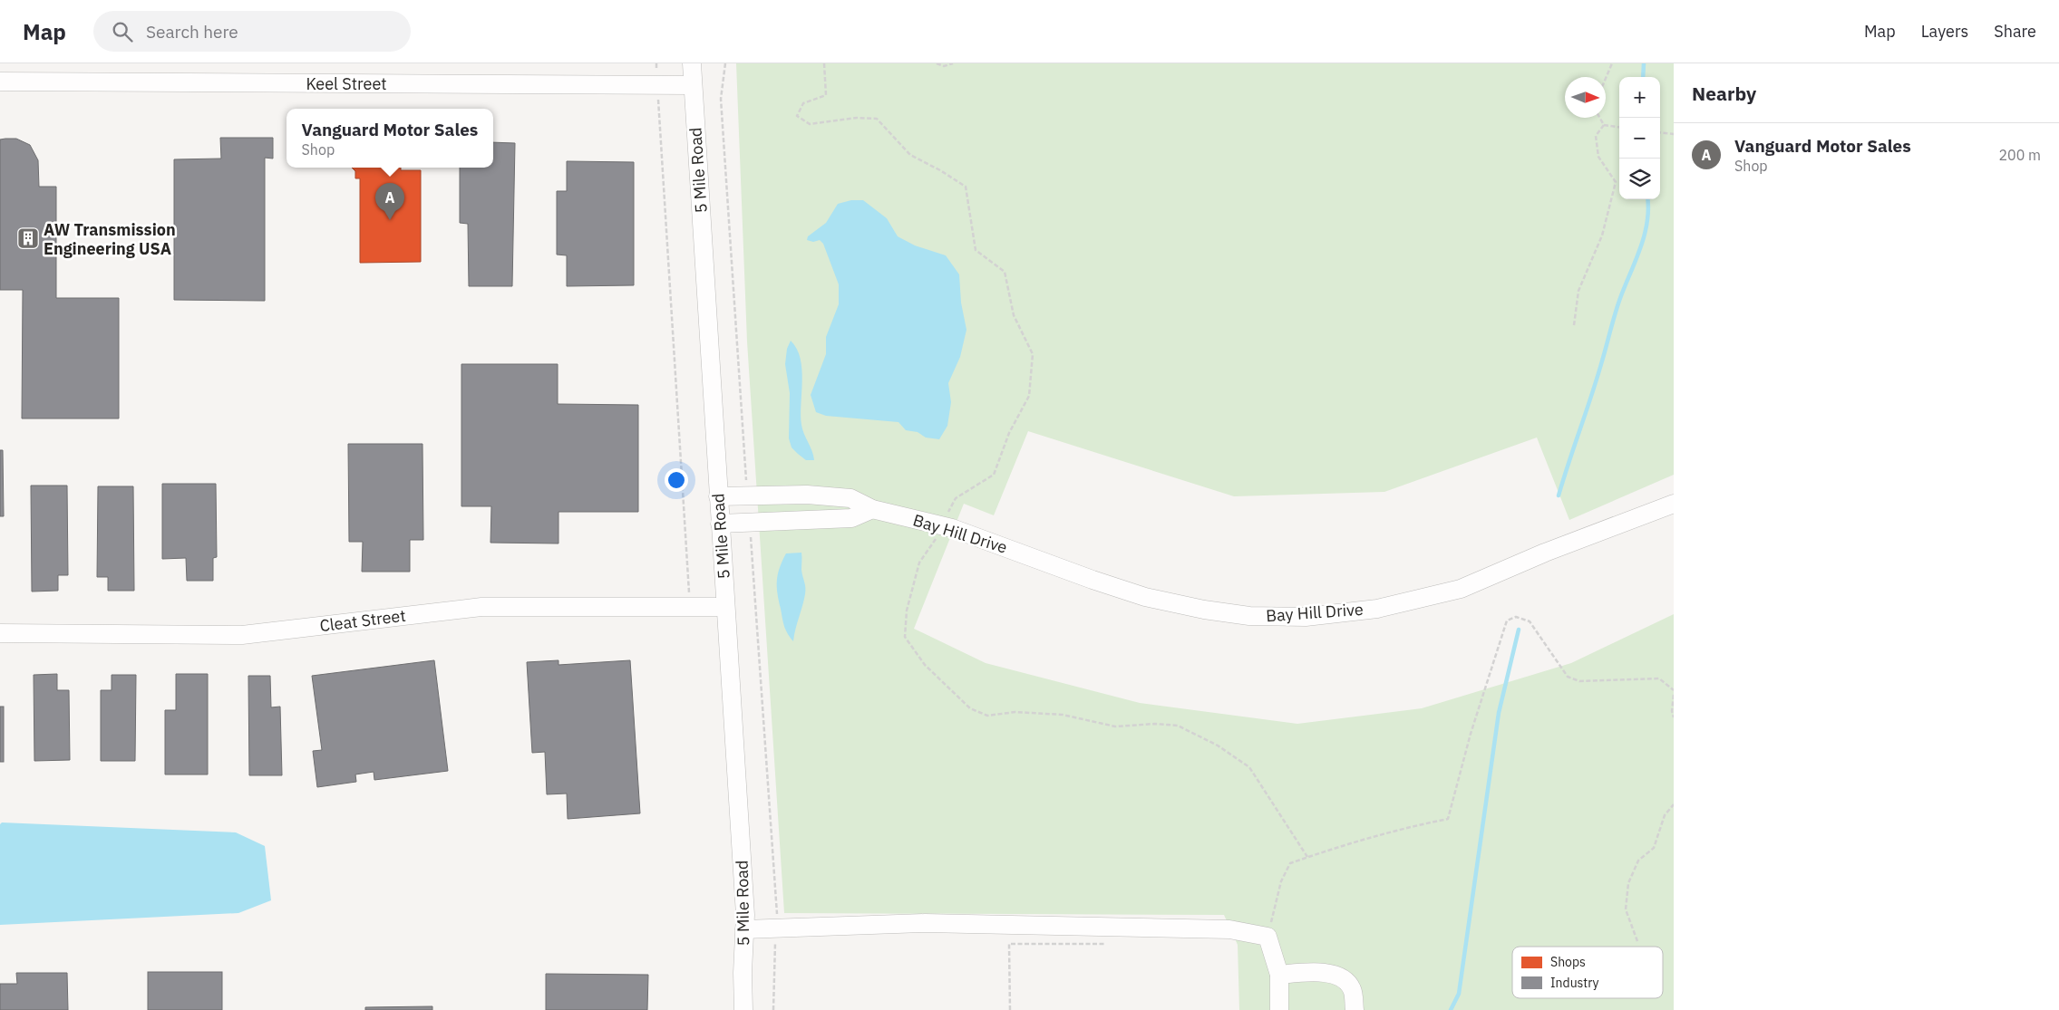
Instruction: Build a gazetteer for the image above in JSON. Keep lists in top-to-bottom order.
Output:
{
  "streets": {
    "street": [
      "Keel Street",
      "5 Mile Road",
      "Bay Hill Drive",
      "Cleat Street"
    ]
  },
  "crossings": [
    ["Keel Street", "5 Mile Road"],
    ["5 Mile Road", "Bay Hill Drive"],
    ["5 Mile Road", "Cleat Street"]
  ],
  "places": {
    "building": ["AW Transmission Engineering USA"]
  },
  "legend": ["Shops", "Industry"],
  "north": "right",
  "page": {
    "header": "Map",
    "search": "Search here",
    "nav": ["Map", "Layers", "Share"],
    "heading": "Nearby",
    "map_buttons": ["+", "−"],
    "popup": ["Vanguard Motor Sales", "Shop"],
    "list": [
      {
        "mark": "A",
        "name": "Vanguard Motor Sales",
        "note": "Shop",
        "value": "200 m"
      }
    ],
    "pins": "A"
  }
}
